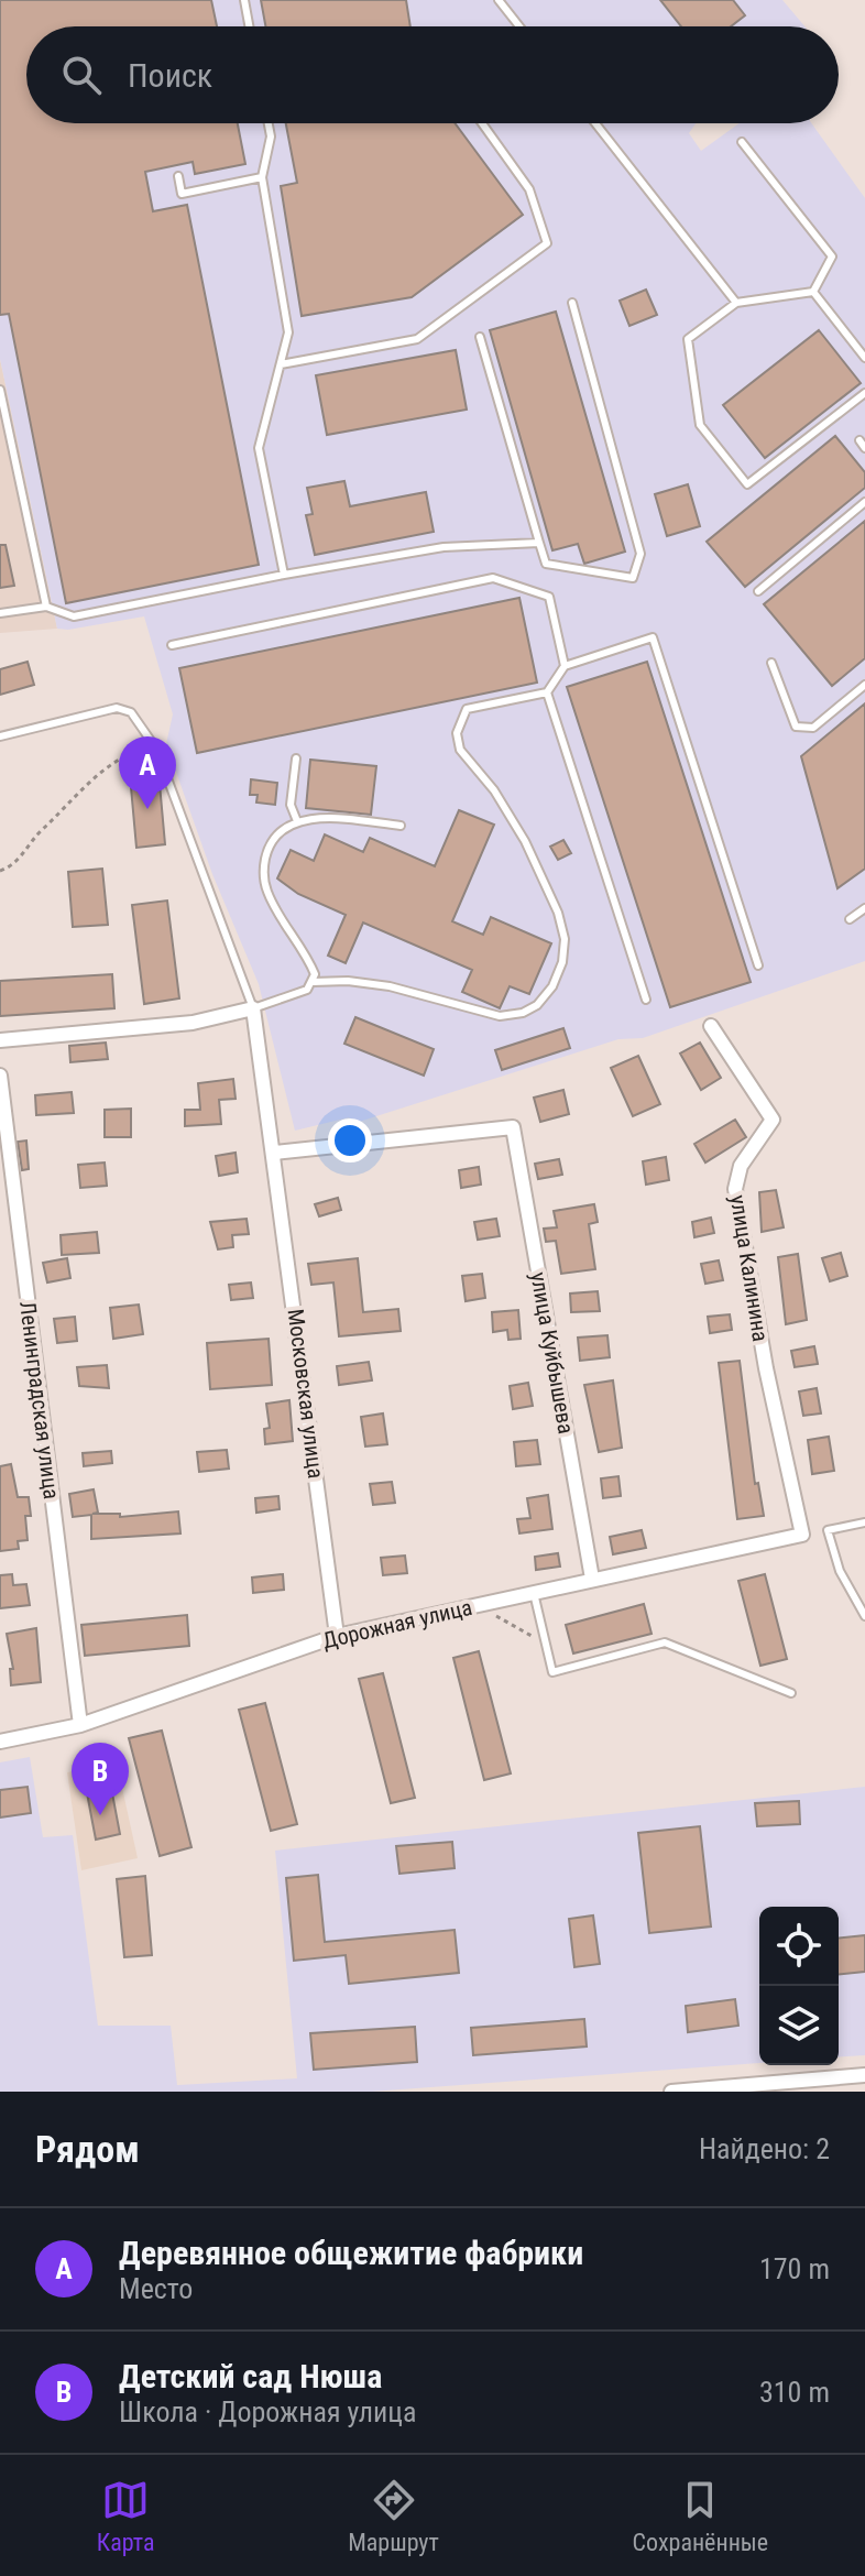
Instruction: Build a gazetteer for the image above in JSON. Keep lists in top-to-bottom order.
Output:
{
  "streets": {
    "street": [
      "улица Калинина",
      "улица Куйбышева",
      "Московская улица",
      "Ленинградская улица",
      "Дорожная улица"
    ]
  },
  "crossings": [
    ["улица Калинина", "Дорожная улица"],
    ["улица Куйбышева", "Московская улица"],
    ["улица Куйбышева", "Дорожная улица"],
    ["Московская улица", "Дорожная улица"],
    ["Ленинградская улица", "Дорожная улица"]
  ],
  "page": {
    "search": "Поиск",
    "pins": ["A", "B"],
    "heading": ["Рядом", "Найдено: 2"],
    "list": [
      {
        "mark": "A",
        "name": "Деревянное общежитие фабрики",
        "note": "Место",
        "value": "170 m"
      },
      {
        "mark": "B",
        "name": "Детский сад Нюша",
        "note": "Школа · Дорожная улица",
        "value": "310 m"
      }
    ],
    "nav": ["Карта", "Маршрут", "Сохранённые"]
  }
}
